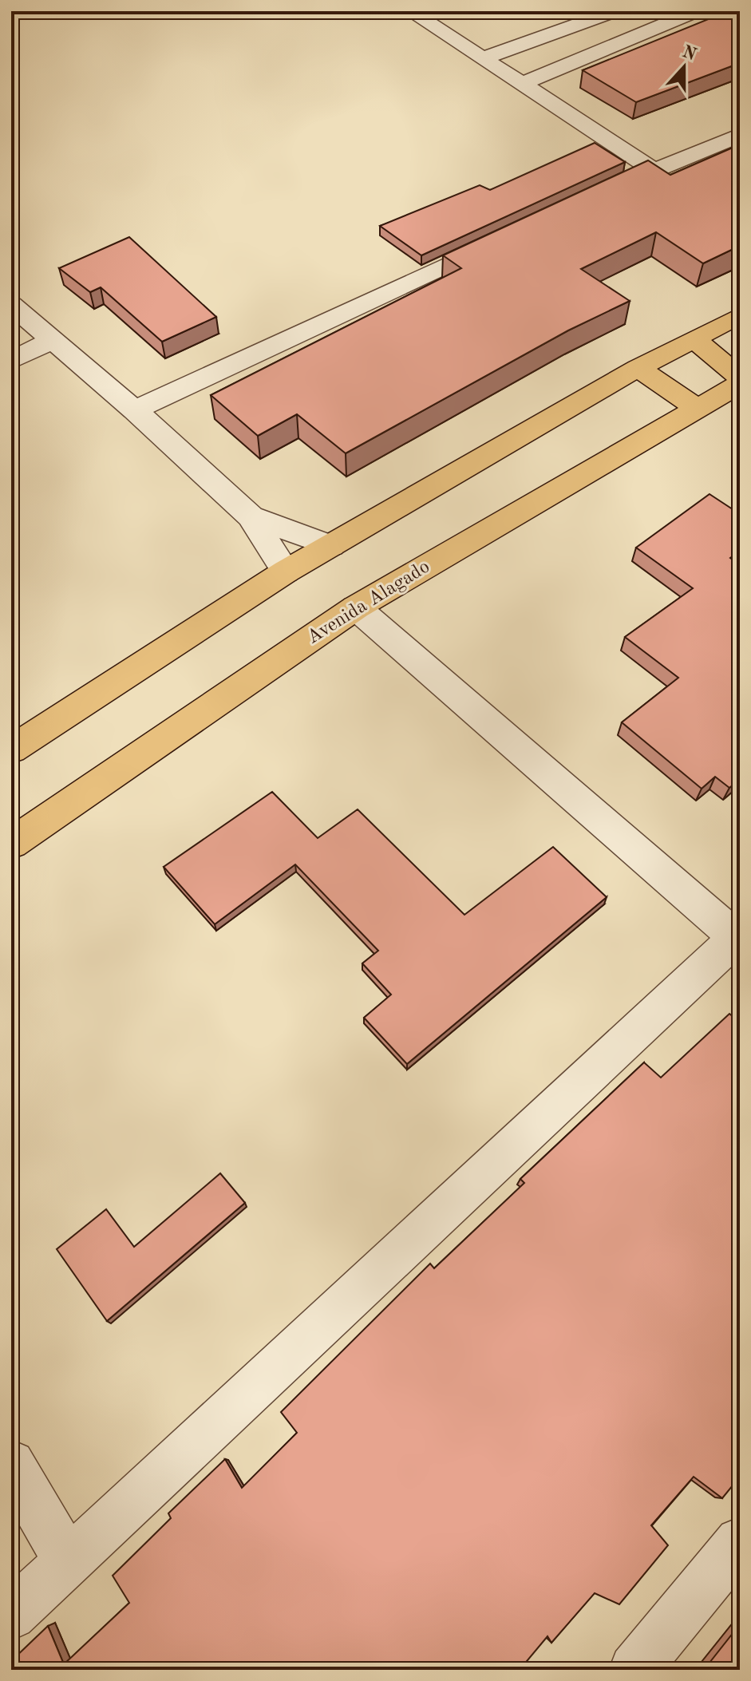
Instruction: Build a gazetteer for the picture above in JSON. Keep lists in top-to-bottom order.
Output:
{
  "streets": {
    "main road": ["Avenida Alagado"]
  },
  "north": "top"
}
